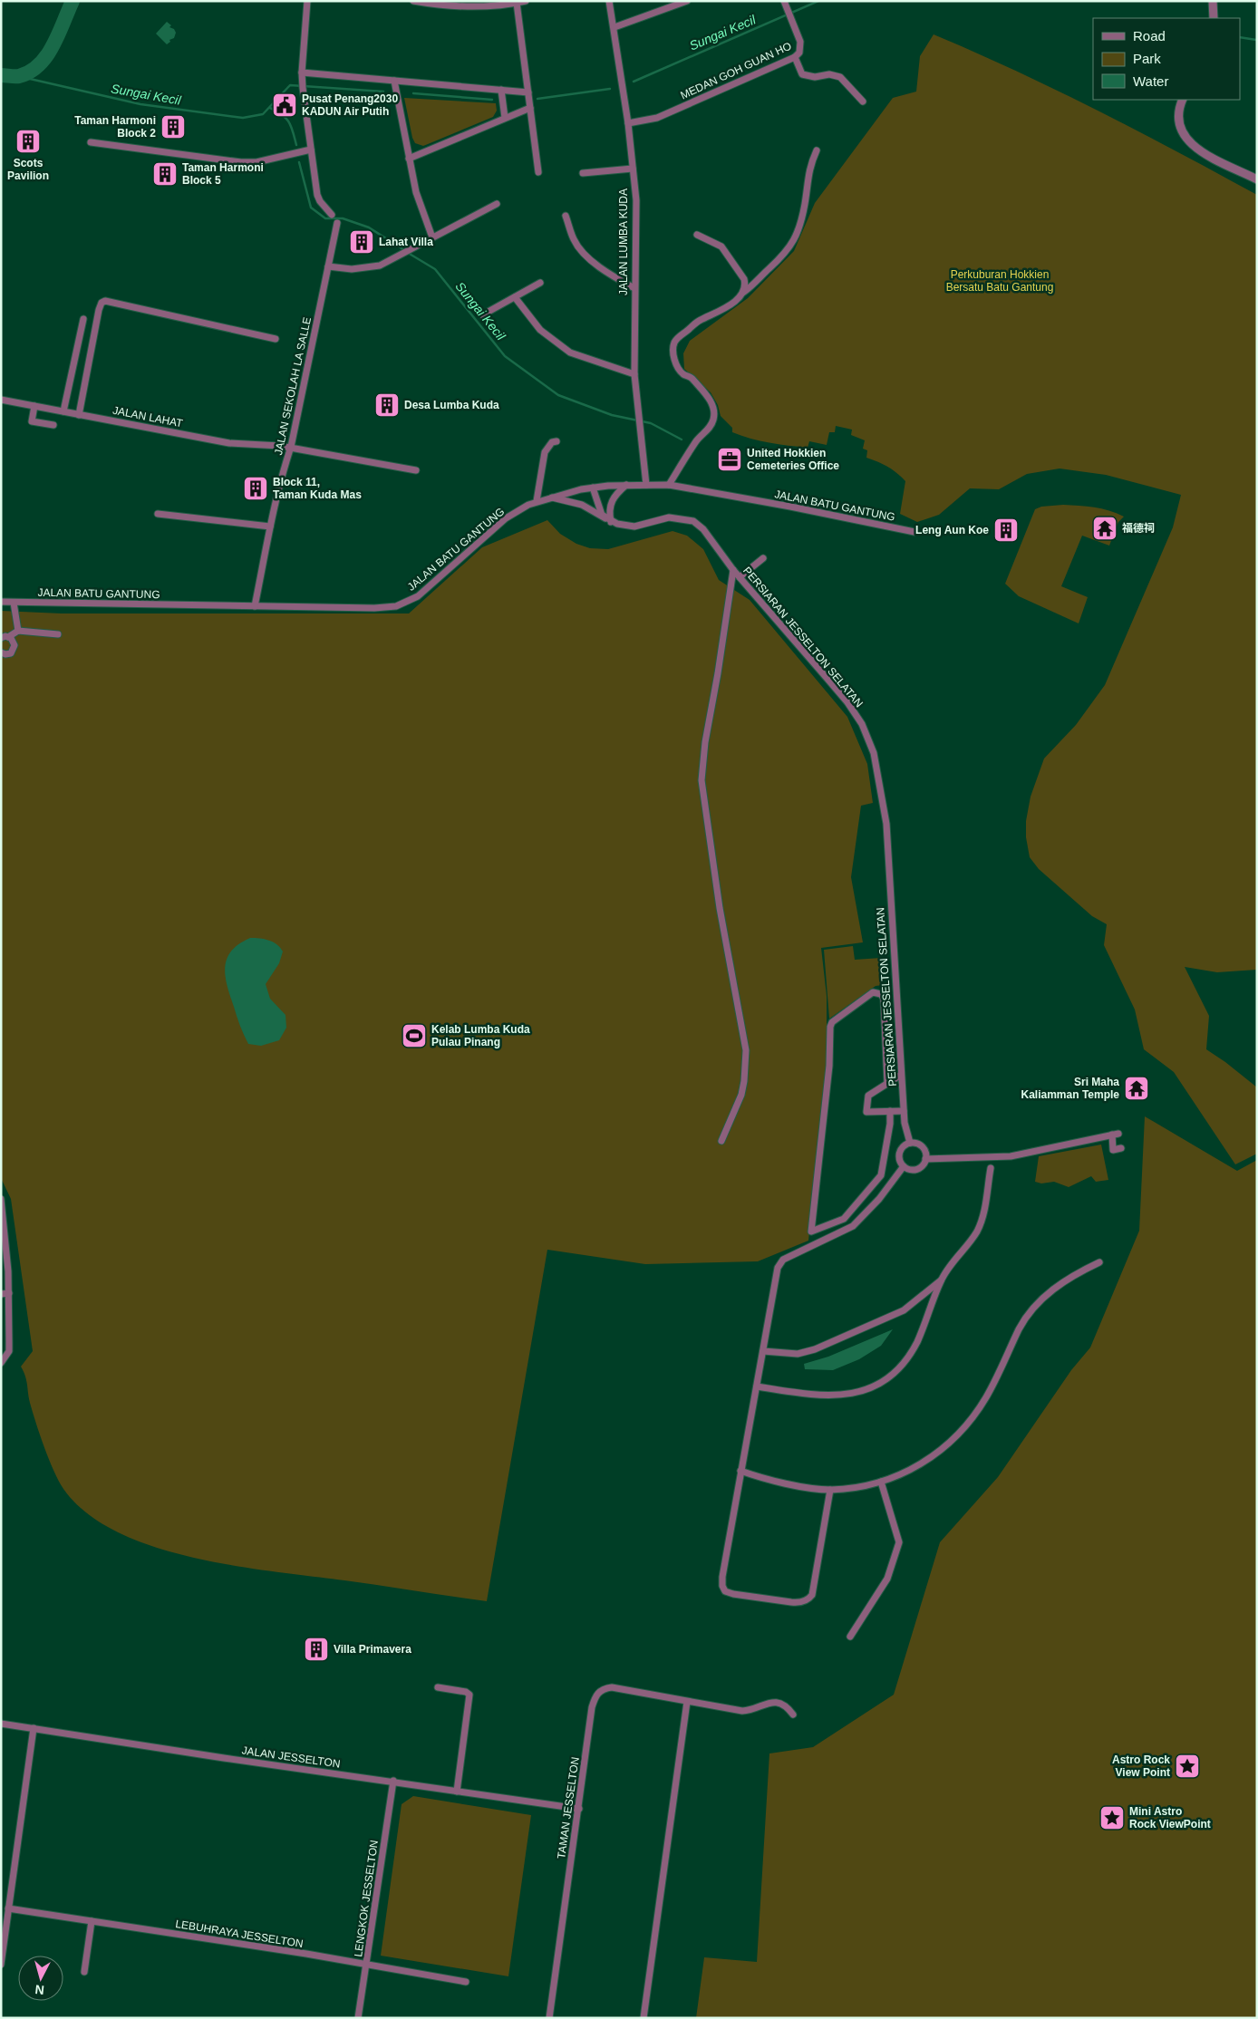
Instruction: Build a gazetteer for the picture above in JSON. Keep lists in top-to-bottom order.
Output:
{
  "streets": {
    "street": [
      "MEDAN GOH GUAN HO",
      "JALAN LUMBA KUDA",
      "JALAN SEKOLAH LA SALLE",
      "JALAN LAHAT",
      "JALAN BATU GANTUNG",
      "PERSIARAN JESSELTON SELATAN",
      "JALAN JESSELTON",
      "TAMAN JESSELTON",
      "LENGKOK JESSELTON",
      "LEBUHRAYA JESSELTON"
    ]
  },
  "crossings": [
    ["MEDAN GOH GUAN HO", "JALAN LUMBA KUDA"],
    ["JALAN LUMBA KUDA", "JALAN BATU GANTUNG"],
    ["JALAN SEKOLAH LA SALLE", "JALAN LAHAT"],
    ["JALAN SEKOLAH LA SALLE", "JALAN BATU GANTUNG"],
    ["JALAN BATU GANTUNG", "PERSIARAN JESSELTON SELATAN"],
    ["JALAN JESSELTON", "TAMAN JESSELTON"],
    ["JALAN JESSELTON", "LENGKOK JESSELTON"],
    ["LENGKOK JESSELTON", "LEBUHRAYA JESSELTON"]
  ],
  "water": ["Sungai Kecil"],
  "parks": ["Perkuburan Hokkien Bersatu Batu Gantung"],
  "places": {
    "public building": ["Pusat Penang2030 KADUN Air Putih"],
    "building": [
      "Taman Harmoni Block 2",
      "Scots Pavilion",
      "Taman Harmoni Block 5",
      "Lahat Villa",
      "Desa Lumba Kuda",
      "Block 11, Taman Kuda Mas",
      "Leng Aun Koe",
      "Villa Primavera"
    ],
    "office": ["United Hokkien Cemeteries Office"],
    "temple": ["福德祠", "Sri Maha Kaliamman Temple"],
    "sports": ["Kelab Lumba Kuda Pulau Pinang"],
    "place": ["Astro Rock View Point", "Mini Astro Rock ViewPoint"]
  },
  "legend": ["Road", "Park", "Water"],
  "north": "bottom"
}
